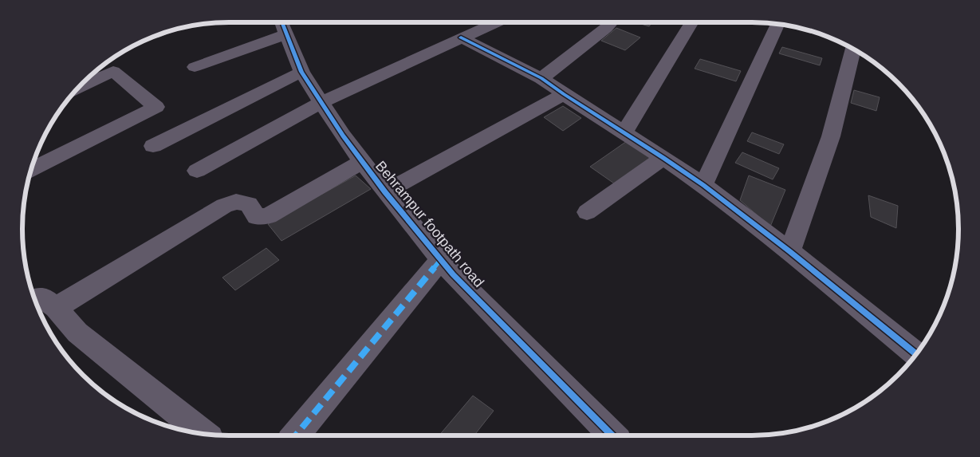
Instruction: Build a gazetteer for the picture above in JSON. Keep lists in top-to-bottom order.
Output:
{
  "streets": {
    "street": ["Behrampur footpath road"]
  }
}
